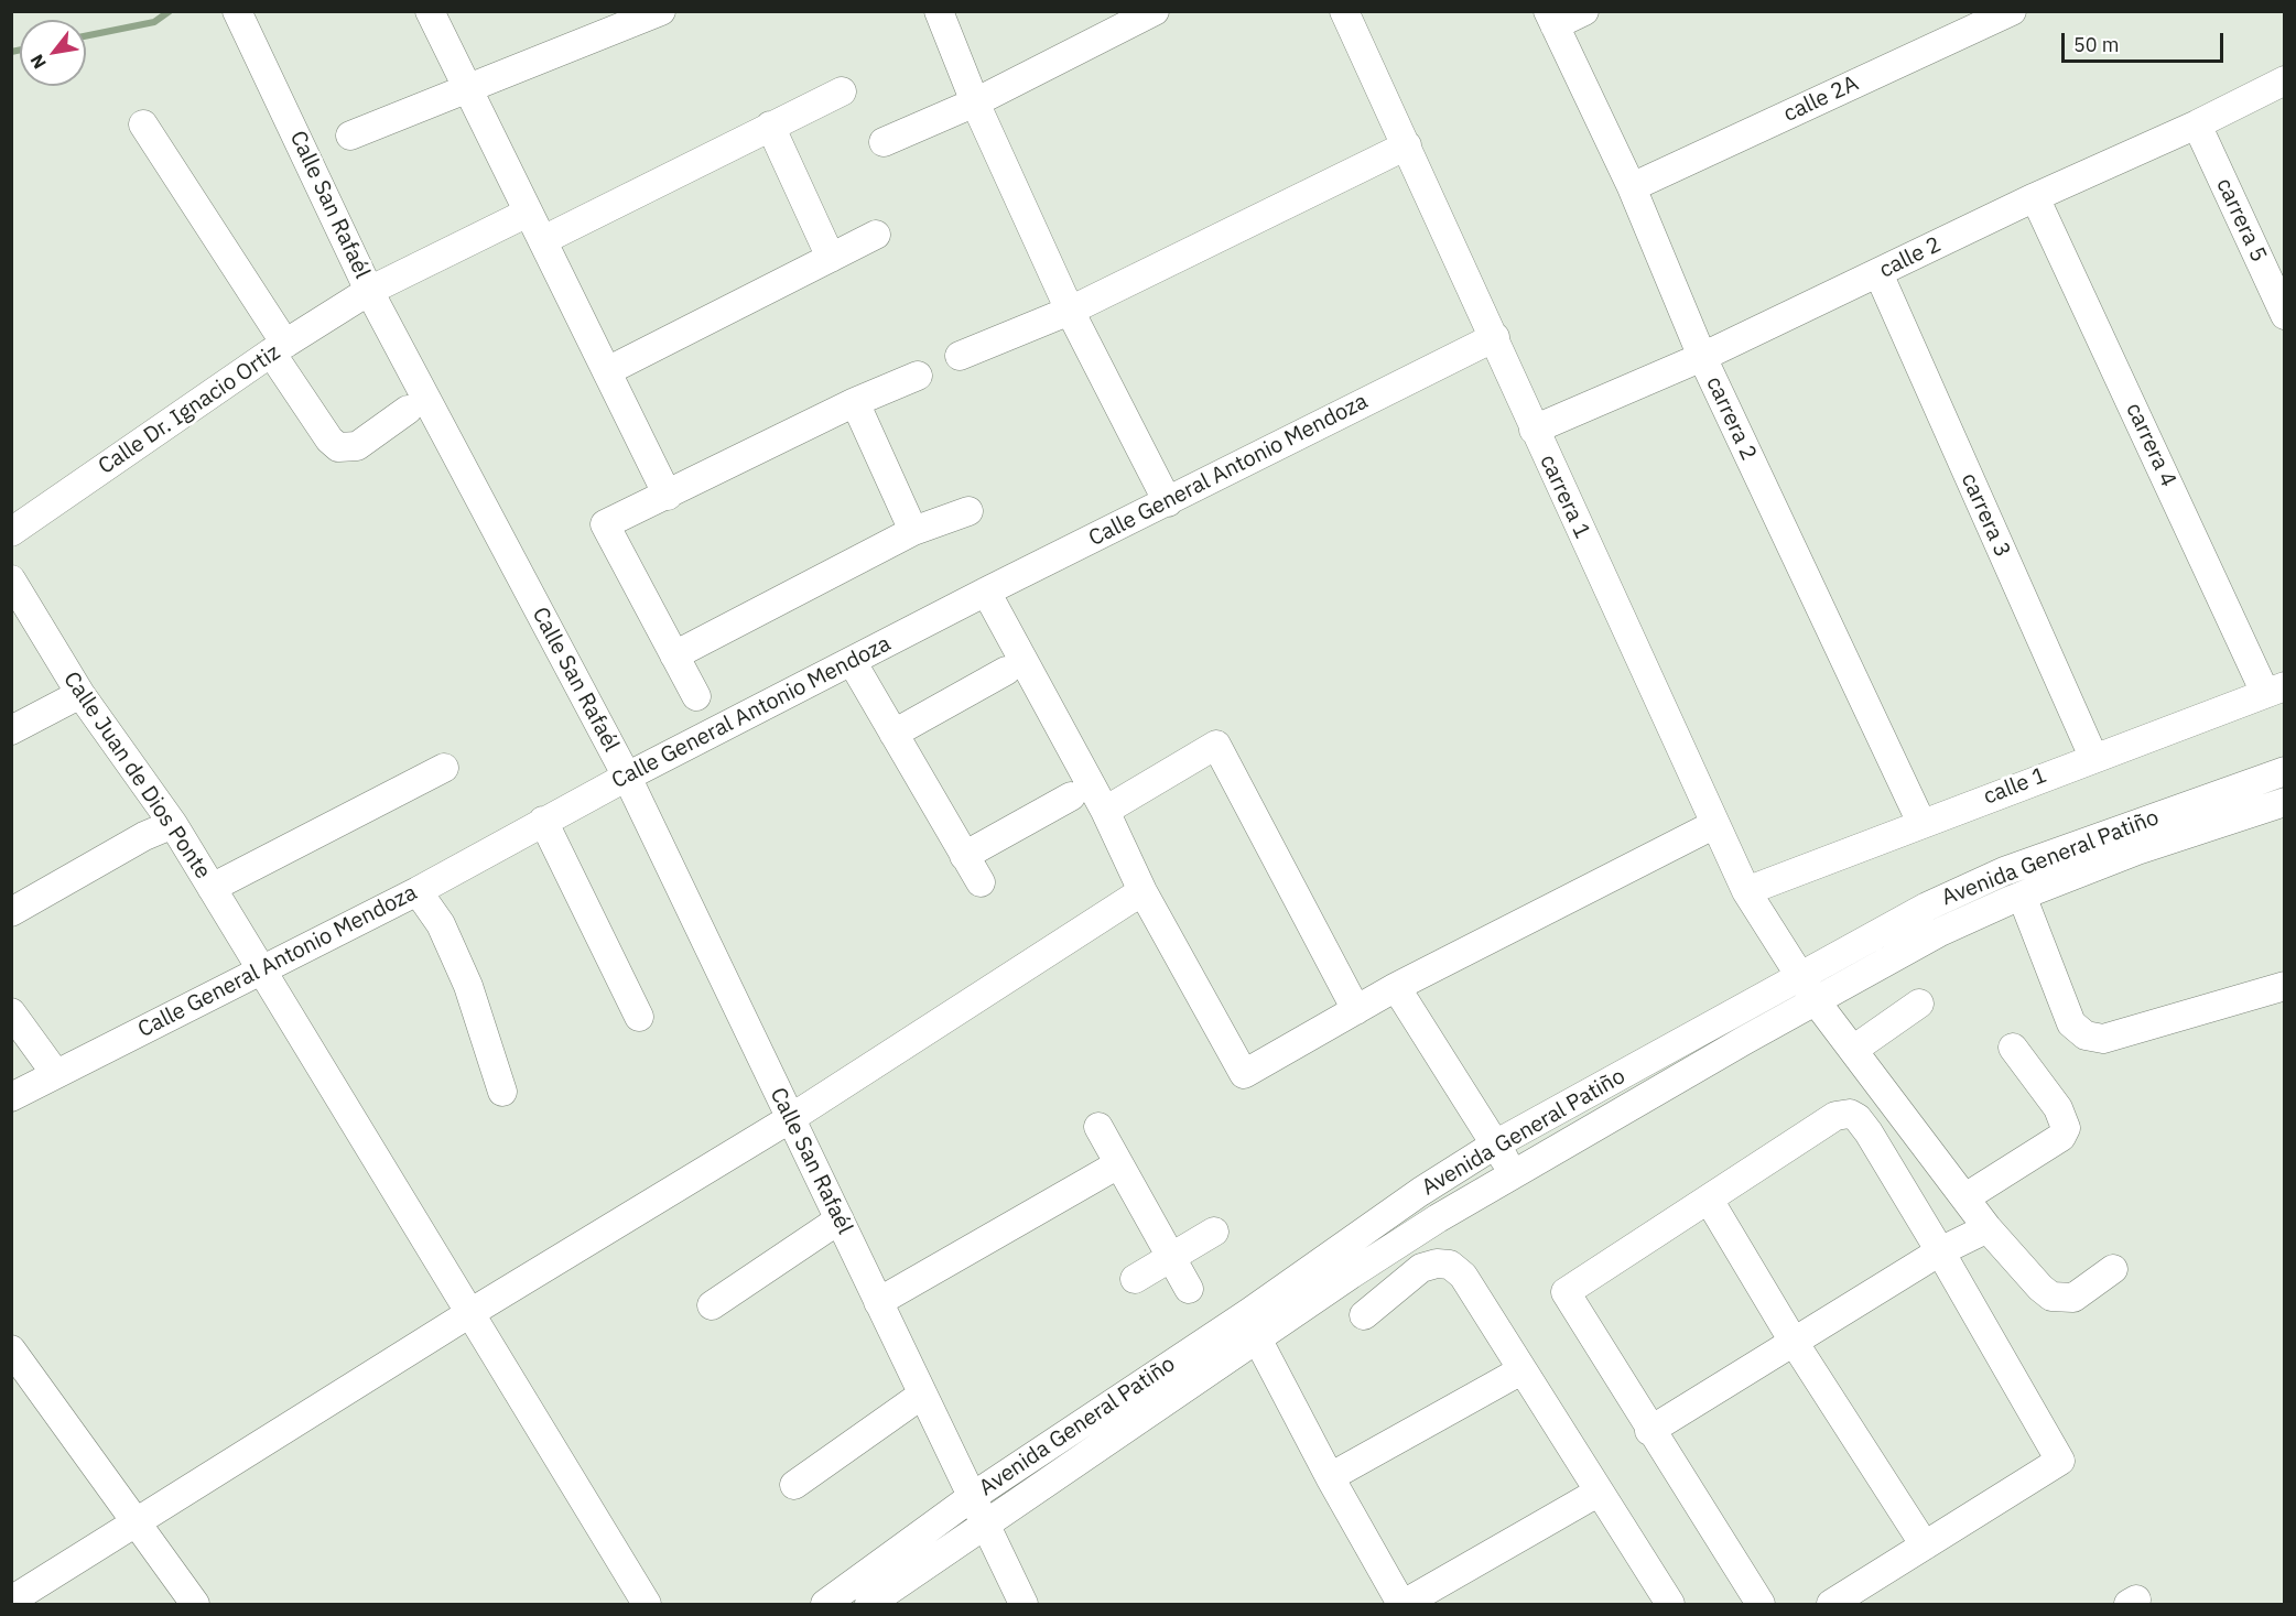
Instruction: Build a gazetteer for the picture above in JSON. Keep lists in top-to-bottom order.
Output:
{
  "streets": {
    "street": [
      "calle 2A",
      "Calle San Rafaél",
      "carrera 5",
      "calle 2",
      "Calle Dr. Ignacio Ortiz",
      "carrera 2",
      "carrera 4",
      "Calle General Antonio Mendoza",
      "carrera 1",
      "carrera 3",
      "Calle Juan de Dios Ponte",
      "calle 1",
      "Avenida General Patiño"
    ]
  },
  "crossings": [
    ["calle 2A", "carrera 2"],
    ["Calle San Rafaél", "Calle Dr. Ignacio Ortiz"],
    ["Calle San Rafaél", "Calle General Antonio Mendoza"],
    ["Calle San Rafaél", "Avenida General Patiño"],
    ["carrera 5", "calle 2"],
    ["calle 2", "carrera 2"],
    ["calle 2", "carrera 4"],
    ["calle 2", "carrera 1"],
    ["calle 2", "carrera 3"],
    ["carrera 2", "calle 1"],
    ["carrera 4", "calle 1"],
    ["Calle General Antonio Mendoza", "carrera 1"],
    ["Calle General Antonio Mendoza", "Calle Juan de Dios Ponte"],
    ["carrera 1", "calle 1"],
    ["carrera 1", "Avenida General Patiño"],
    ["carrera 3", "calle 1"]
  ],
  "scale_bar": "50 m",
  "north": "bottom left"
}
